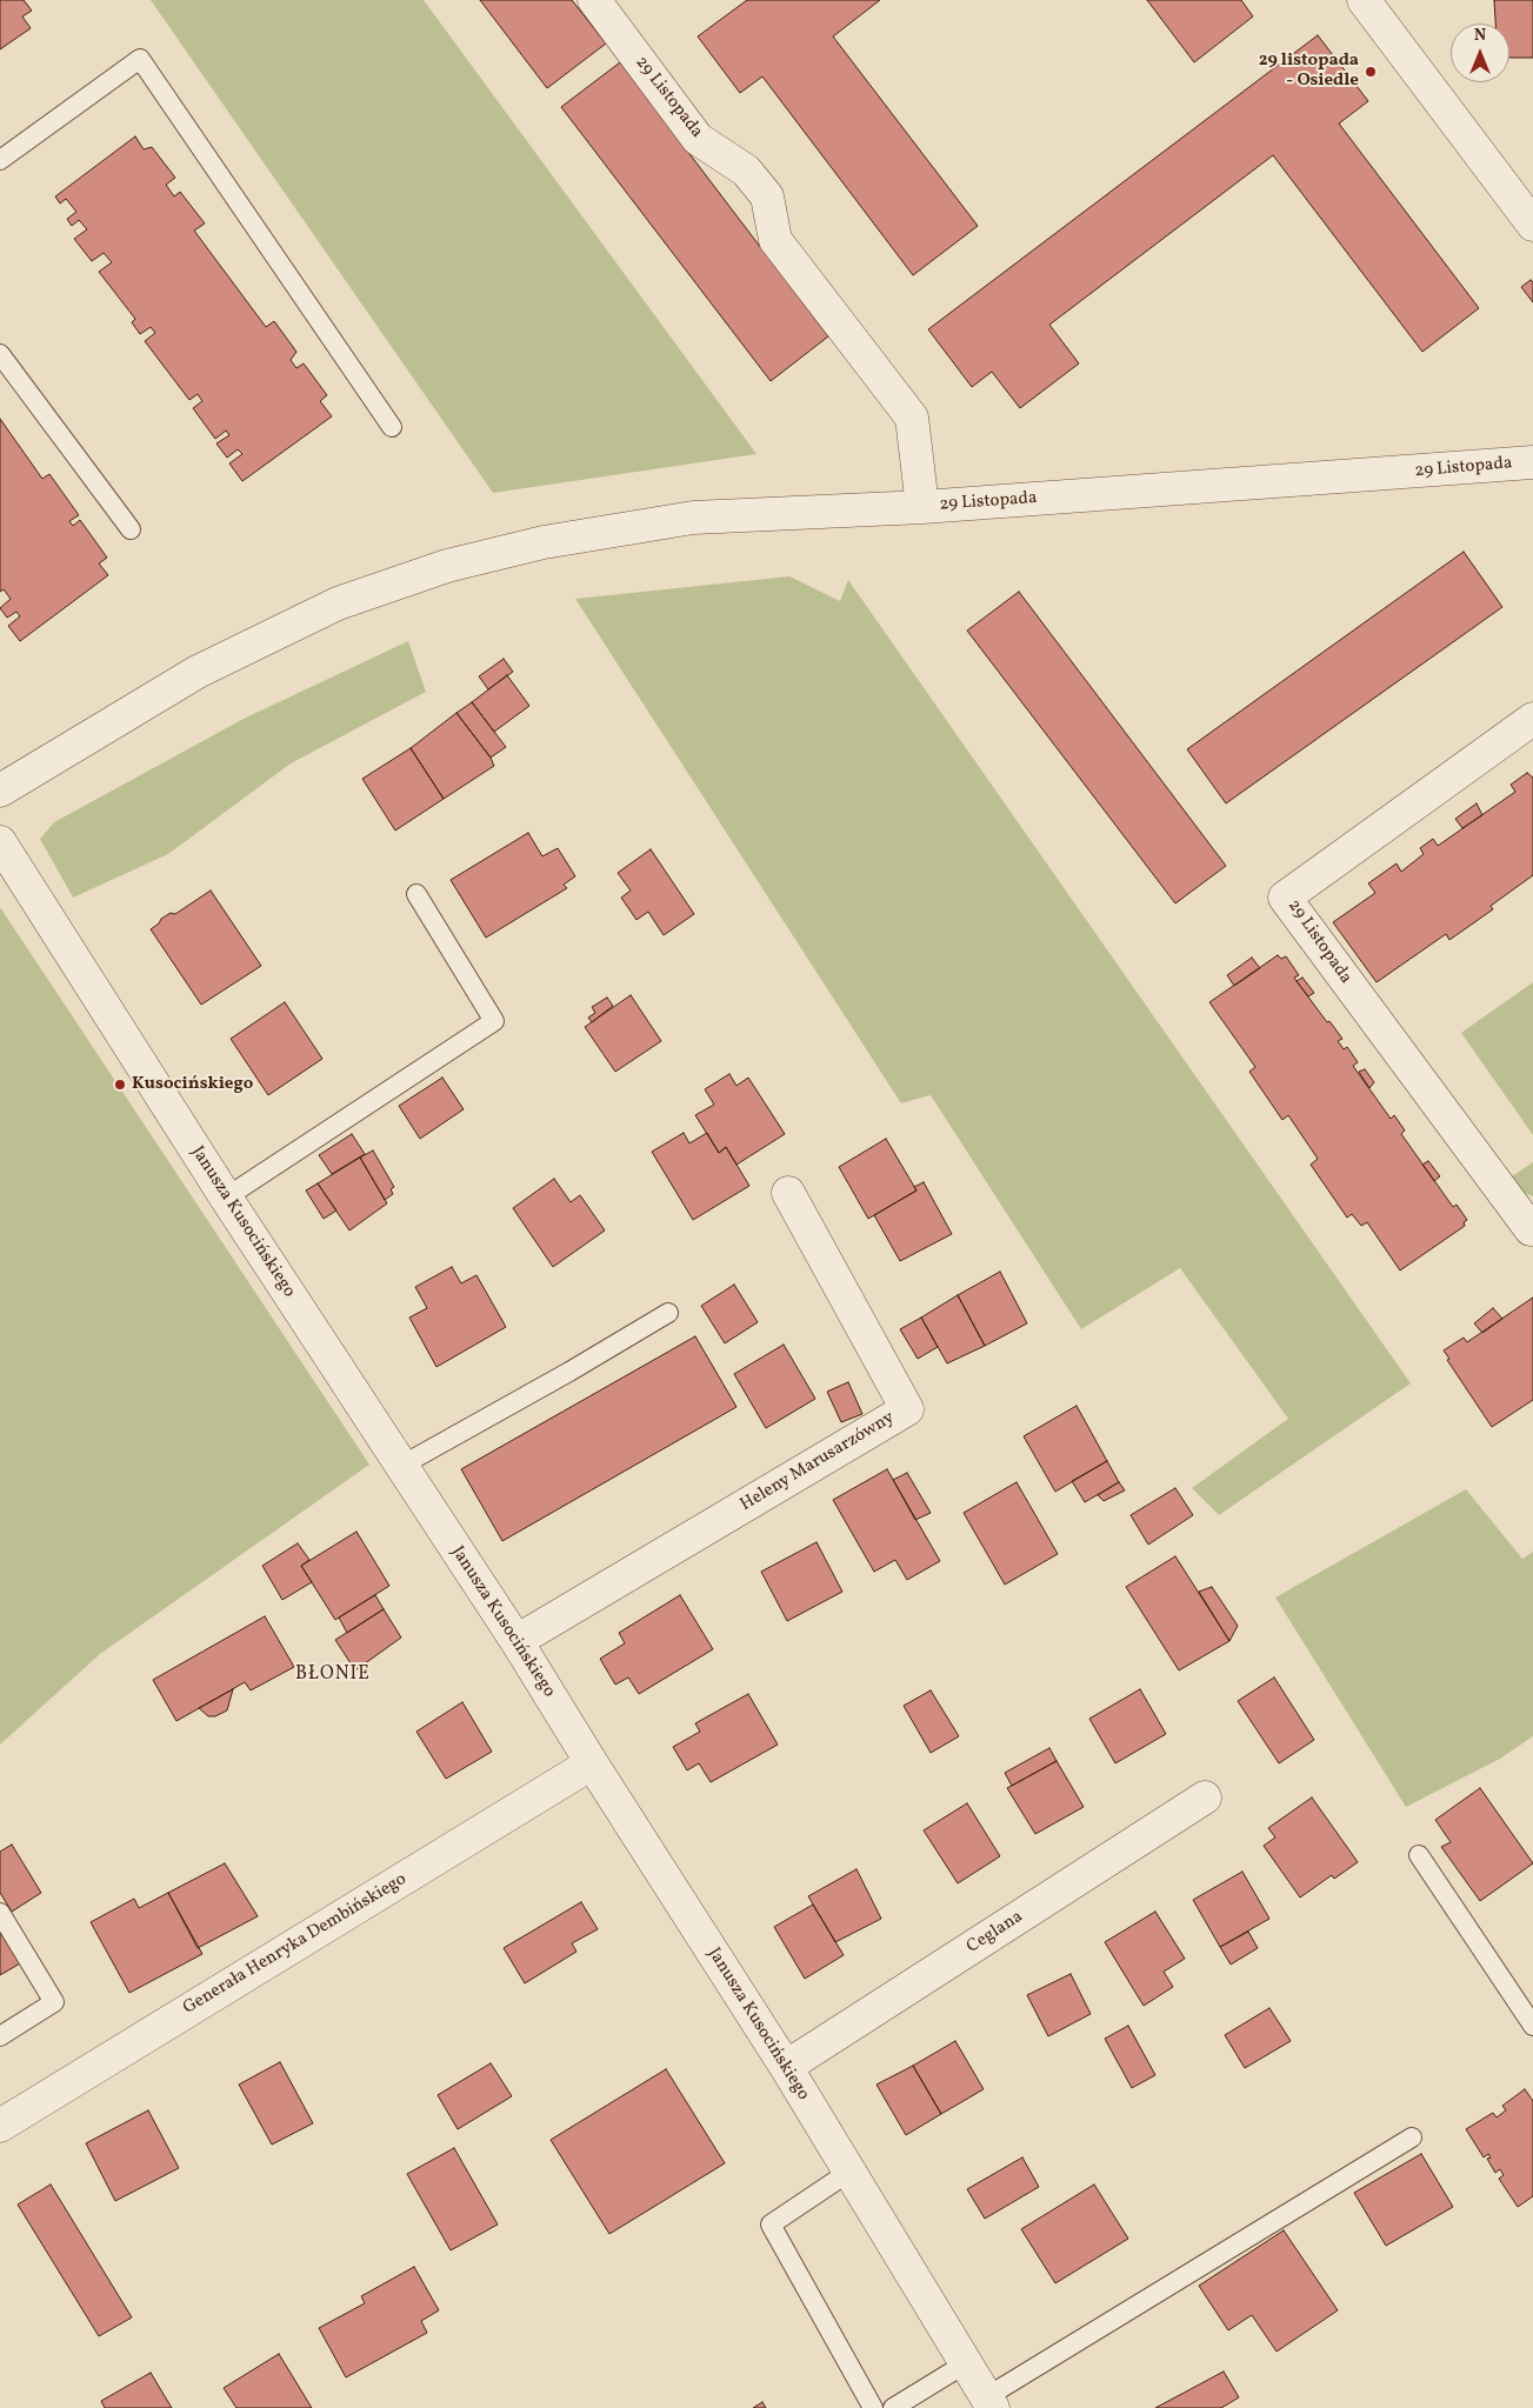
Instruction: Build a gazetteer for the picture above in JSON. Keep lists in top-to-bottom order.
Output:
{
  "streets": {
    "street": [
      "29 Listopada",
      "Janusza Kusocińskiego",
      "Heleny Marusarzówny",
      "Ceglana",
      "Generała Henryka Dembińskiego"
    ]
  },
  "crossings": [
    ["Janusza Kusocińskiego", "Heleny Marusarzówny"],
    ["Janusza Kusocińskiego", "Ceglana"],
    ["Janusza Kusocińskiego", "Generała Henryka Dembińskiego"]
  ],
  "districts": ["BŁONIE"],
  "places": ["29 listopada - Osiedle", "Kusocińskiego"],
  "north": "top"
}
